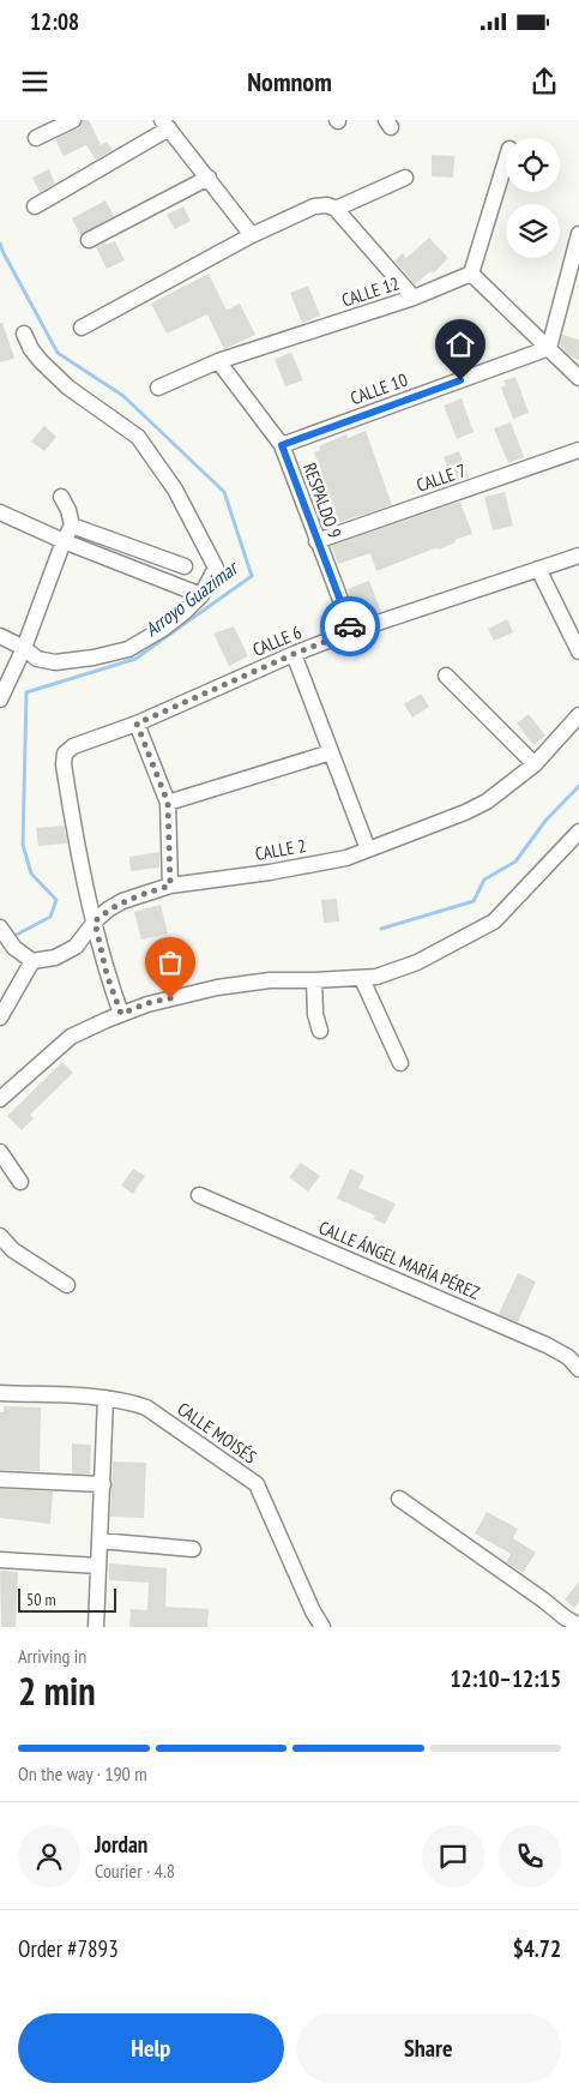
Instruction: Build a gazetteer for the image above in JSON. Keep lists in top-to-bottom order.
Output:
{
  "streets": {
    "street": [
      "CALLE 12",
      "CALLE 10",
      "CALLE 7",
      "RESPALDO 9",
      "CALLE 6",
      "CALLE 2",
      "CALLE ÁNGEL MARÍA PÉREZ",
      "CALLE MOISÉS"
    ]
  },
  "crossings": [
    ["CALLE 12", "RESPALDO 9"],
    ["CALLE 10", "RESPALDO 9"],
    ["CALLE 7", "RESPALDO 9"],
    ["RESPALDO 9", "CALLE 6"],
    ["CALLE 6", "CALLE 2"]
  ],
  "water": ["Arroyo Guazimar"],
  "scale_bar": "50 m",
  "page": {
    "status": "12:08",
    "header": "Nomnom",
    "scale": "50 m",
    "heading": ["2 min", "Arriving in", "12:10–12:15"],
    "panel": [
      "Jordan",
      "Courier · 4.8",
      "Order #7893",
      "$4.72"
    ],
    "bar": "On the way · 190 m",
    "buttons": ["Help", "Share"]
  }
}
